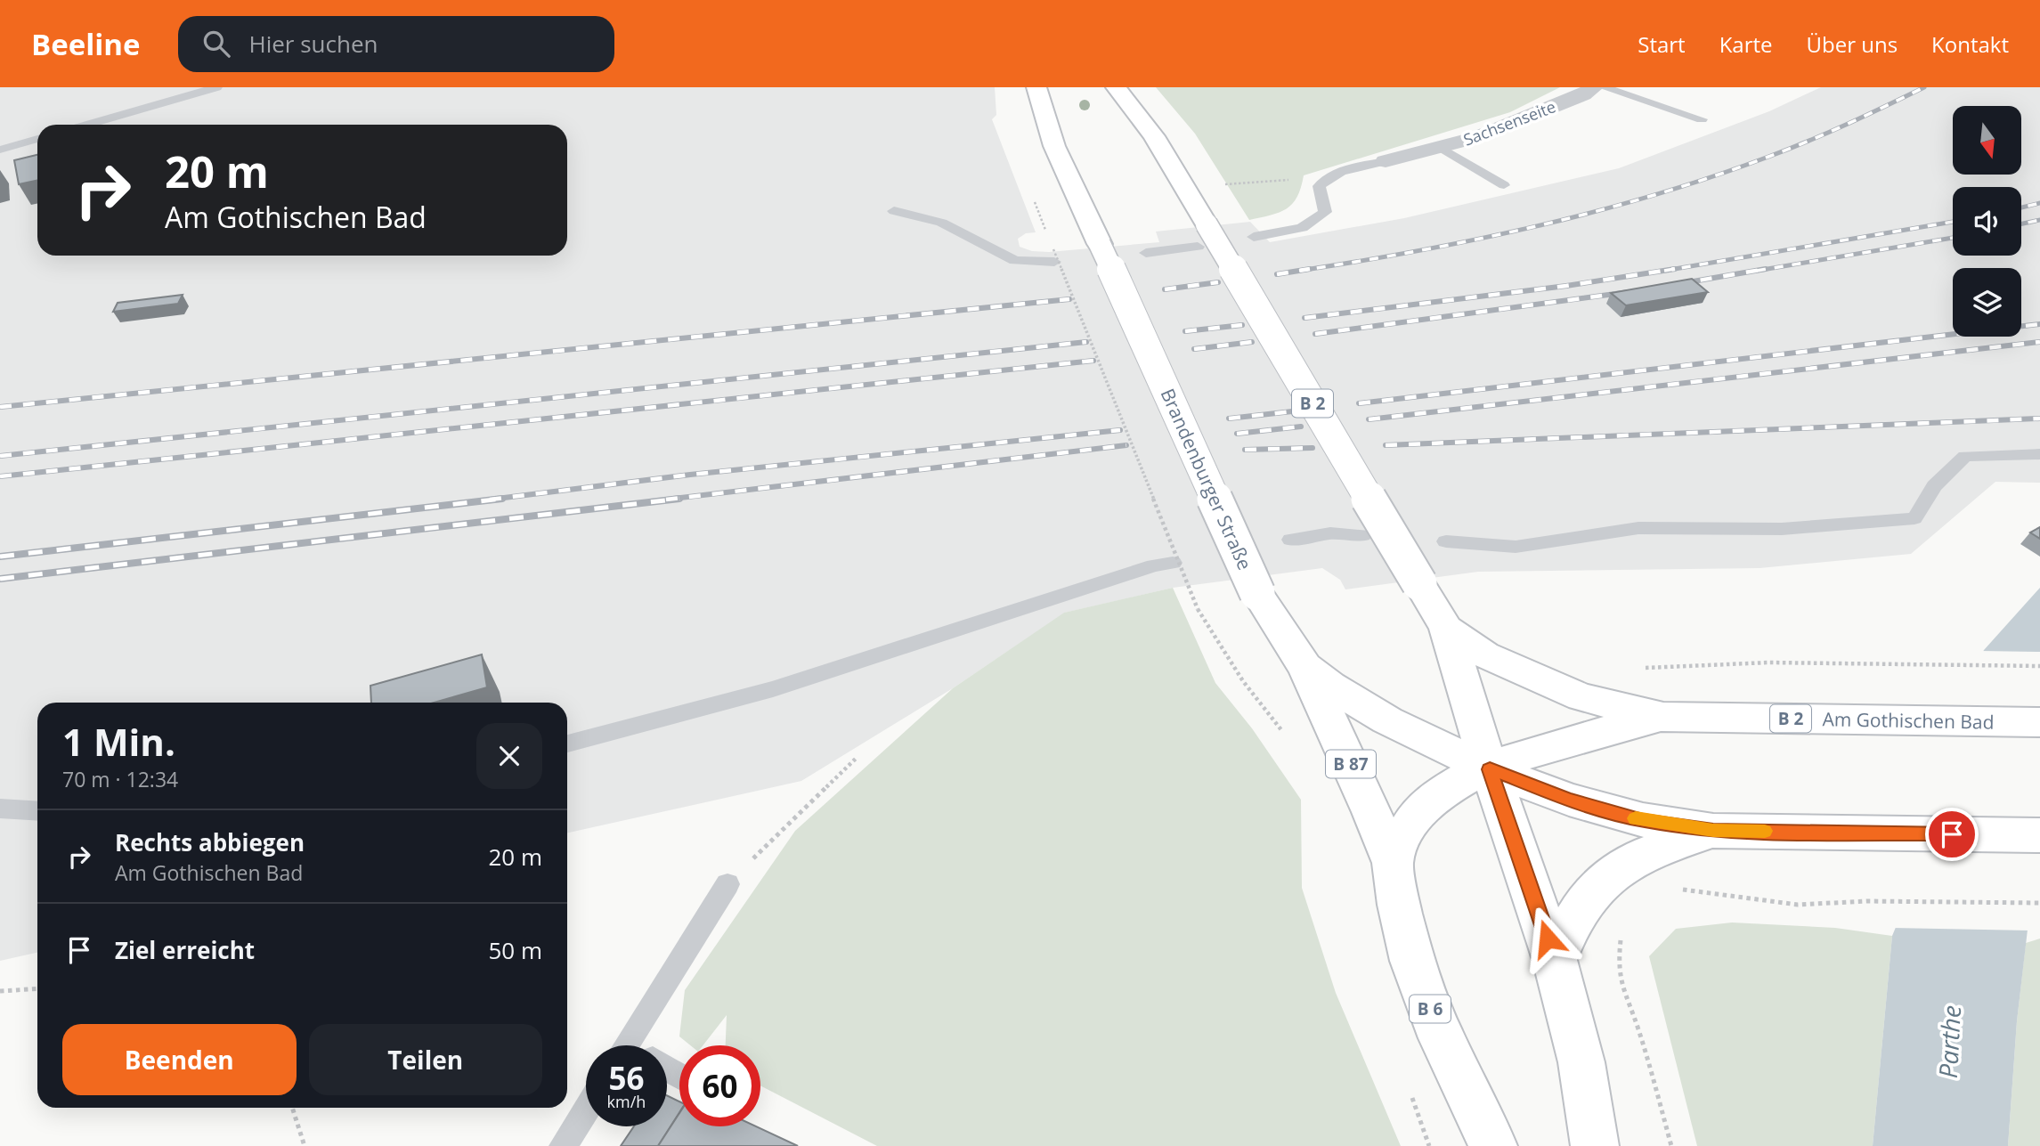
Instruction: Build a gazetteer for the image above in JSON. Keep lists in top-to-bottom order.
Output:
{
  "streets": {
    "main road": [
      "B 2",
      "Brandenburger Straße",
      "Am Gothischen Bad",
      "B 87",
      "B 6"
    ],
    "street": ["Sachsenseite"]
  },
  "crossings": [
    ["B 2", "Am Gothischen Bad"]
  ],
  "water": ["Parthe"],
  "north": "bottom",
  "page": {
    "header": "Beeline",
    "search": "Hier suchen",
    "nav": [
      "Start",
      "Karte",
      "Über uns",
      "Kontakt"
    ],
    "turn": ["20 m", "Am Gothischen Bad"],
    "heading": ["1 Min.", "70 m · 12:34"],
    "list": [
      {
        "name": "Rechts abbiegen",
        "note": "Am Gothischen Bad",
        "value": "20 m"
      },
      {
        "name": "Ziel erreicht",
        "value": "50 m"
      }
    ],
    "buttons": ["Beenden", "Teilen"],
    "speed": "56 km/h",
    "limit": "60"
  }
}
